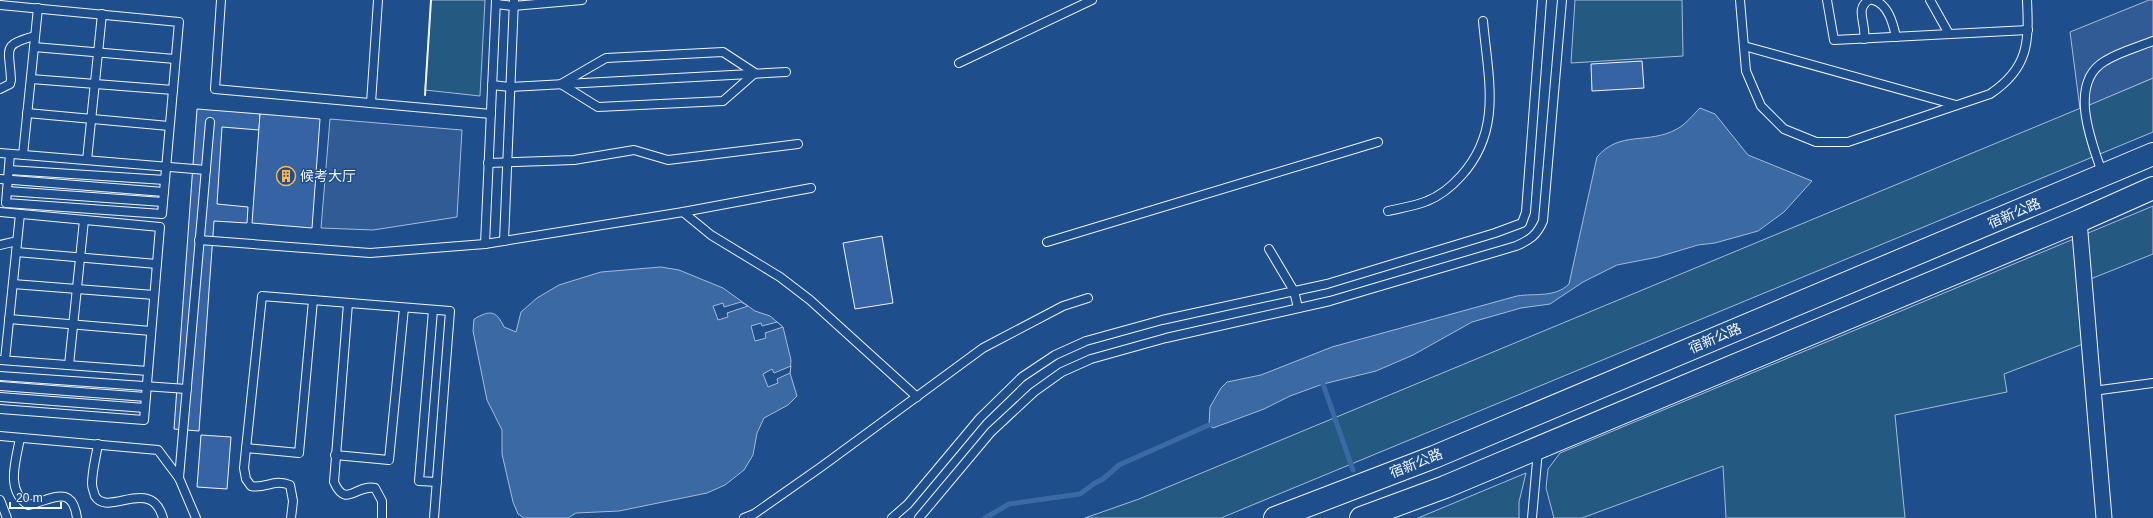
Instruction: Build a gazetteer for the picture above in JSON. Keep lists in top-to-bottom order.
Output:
{
  "streets": {
    "highway": ["宿新公路"]
  },
  "places": {
    "building": ["候考大厅"]
  },
  "scale_bar": "20 m"
}
